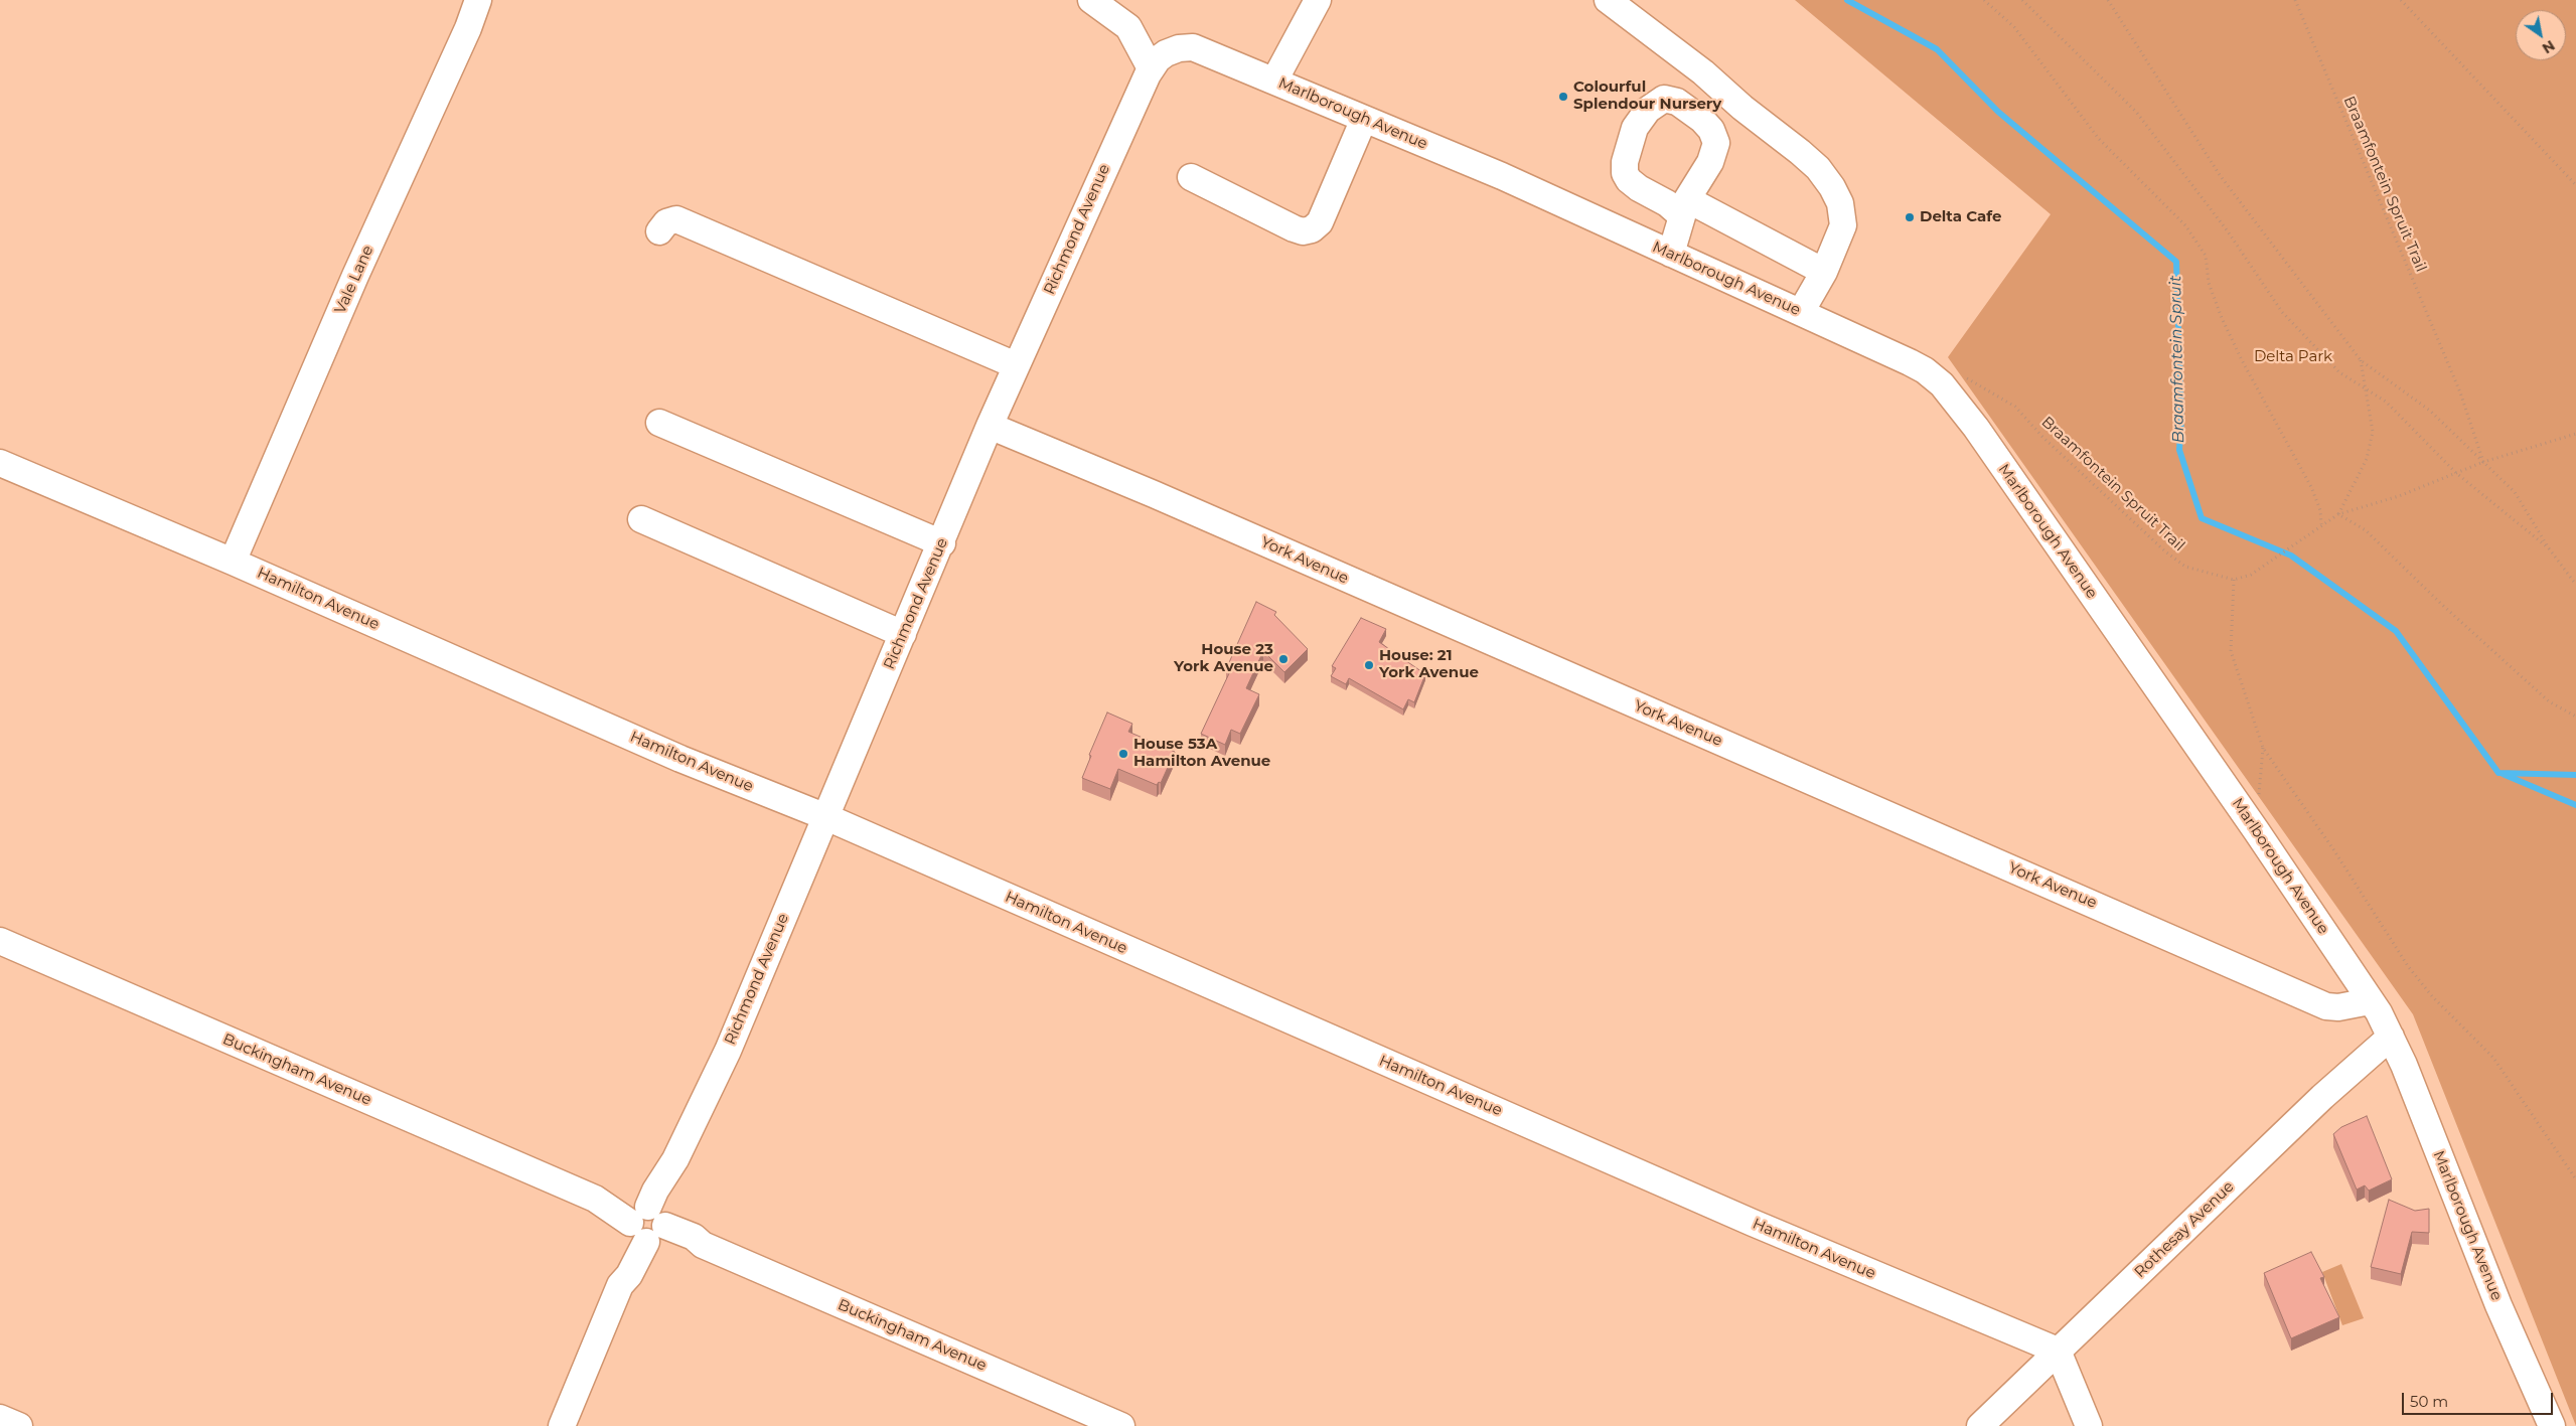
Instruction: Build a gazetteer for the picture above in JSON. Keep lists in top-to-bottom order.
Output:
{
  "streets": {
    "street": [
      "Marlborough Avenue",
      "Richmond Avenue",
      "Vale Lane",
      "York Avenue",
      "Hamilton Avenue",
      "Buckingham Avenue",
      "Rothesay Avenue"
    ],
    "path": ["Braamfontein Spruit Trail"]
  },
  "crossings": [
    ["Marlborough Avenue", "Richmond Avenue"],
    ["Marlborough Avenue", "York Avenue"],
    ["Marlborough Avenue", "Rothesay Avenue"],
    ["Richmond Avenue", "York Avenue"],
    ["Richmond Avenue", "Hamilton Avenue"],
    ["Richmond Avenue", "Buckingham Avenue"],
    ["Vale Lane", "Hamilton Avenue"],
    ["Hamilton Avenue", "Rothesay Avenue"]
  ],
  "water": ["Braamfontein Spruit"],
  "parks": ["Delta Park"],
  "places": [
    "Colourful Splendour Nursery",
    "Delta Cafe",
    "House 23 York Avenue",
    "House: 21 York Avenue",
    "House 53A Hamilton Avenue"
  ],
  "scale_bar": "50 m",
  "north": "bottom right"
}
